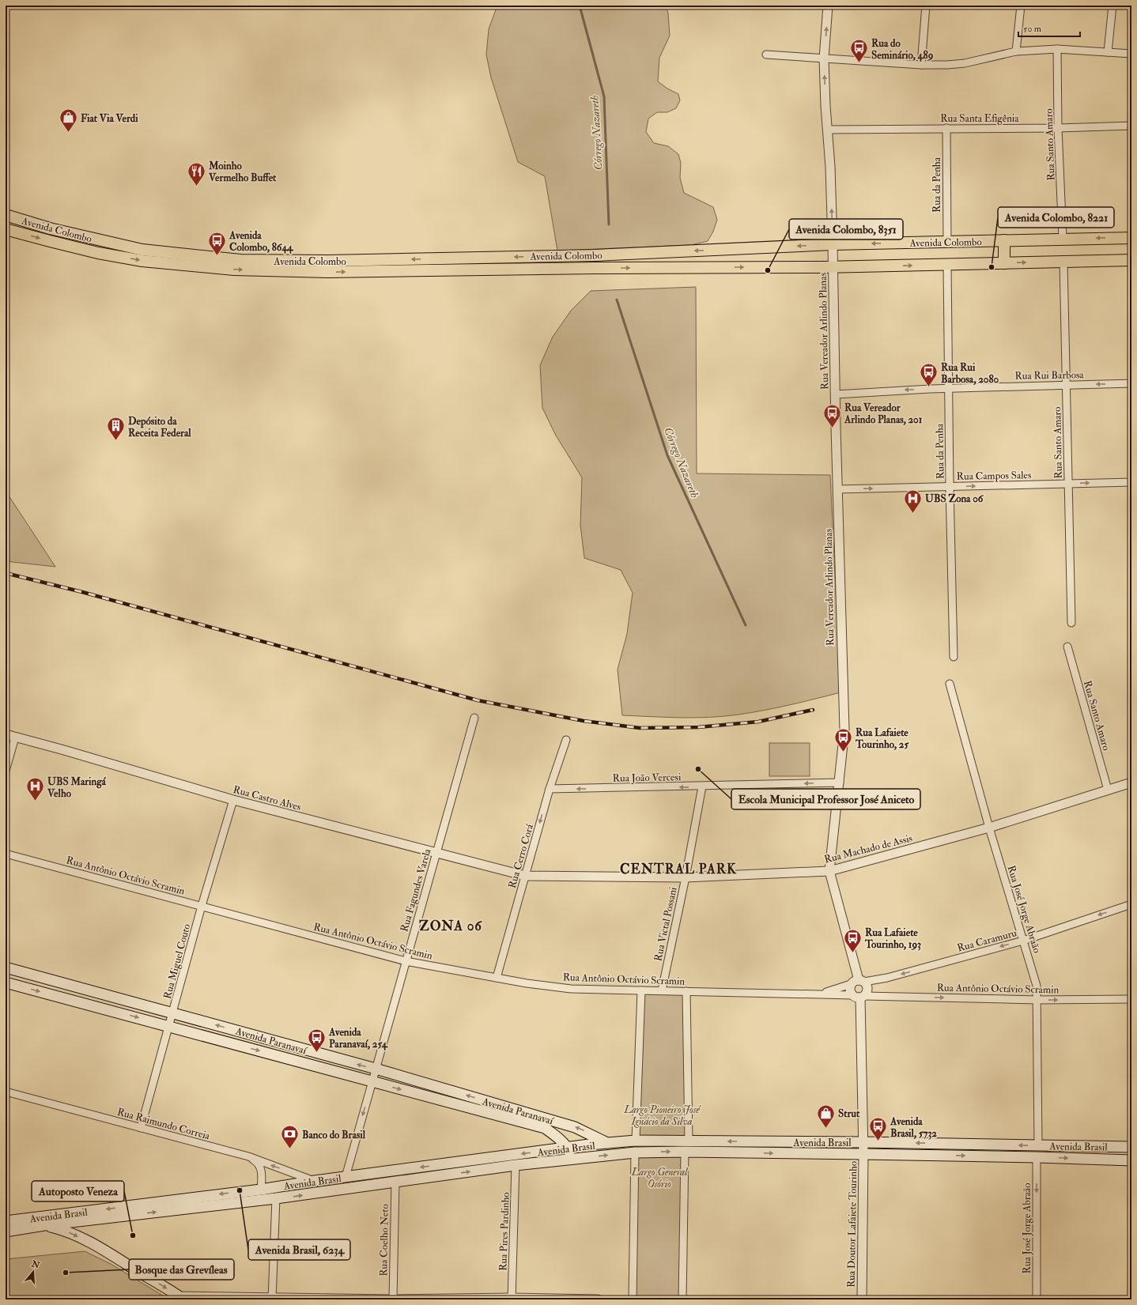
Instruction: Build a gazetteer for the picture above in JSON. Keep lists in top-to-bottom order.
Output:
{
  "streets": {
    "main road": ["Avenida Colombo", "Avenida Paranavaí", "Avenida Brasil"],
    "street": [
      "Rua Santa Efigênia",
      "Rua Santo Amaro",
      "Rua da Penha",
      "Rua Vereador Arlindo Planas",
      "Rua Rui Barbosa",
      "Rua Campos Sales",
      "Rua João Vercesi",
      "Rua Castro Alves",
      "Rua Machado de Assis",
      "Rua Cerro Corá",
      "Rua Antônio Octávio Scramin",
      "Rua Fagundes Varela",
      "Rua José Jorge Abraão",
      "Rua Victal Possani",
      "Rua Caramuru",
      "Rua Miguel Couto",
      "Rua Raimundo Correia",
      "Rua Doutor Lafaiete Tourinho",
      "Rua Pires Pardinho",
      "Rua Coelho Neto"
    ]
  },
  "crossings": [
    ["Rua Santa Efigênia", "Rua Santo Amaro"],
    ["Rua Santa Efigênia", "Rua da Penha"],
    ["Rua Santa Efigênia", "Rua Vereador Arlindo Planas"],
    ["Rua Santo Amaro", "Avenida Colombo"],
    ["Rua Santo Amaro", "Rua Rui Barbosa"],
    ["Rua Santo Amaro", "Rua Campos Sales"],
    ["Rua Santo Amaro", "Rua Machado de Assis"],
    ["Rua da Penha", "Avenida Colombo"],
    ["Rua da Penha", "Rua Rui Barbosa"],
    ["Rua da Penha", "Rua Campos Sales"],
    ["Avenida Colombo", "Rua Vereador Arlindo Planas"],
    ["Rua Vereador Arlindo Planas", "Rua Rui Barbosa"],
    ["Rua Vereador Arlindo Planas", "Rua Campos Sales"],
    ["Rua Vereador Arlindo Planas", "Rua João Vercesi"],
    ["Rua João Vercesi", "Rua Cerro Corá"],
    ["Rua João Vercesi", "Rua Victal Possani"],
    ["Rua Castro Alves", "Rua Machado de Assis"],
    ["Rua Castro Alves", "Rua Cerro Corá"],
    ["Rua Castro Alves", "Rua Fagundes Varela"],
    ["Rua Castro Alves", "Rua Miguel Couto"],
    ["Rua Machado de Assis", "Rua Cerro Corá"],
    ["Rua Machado de Assis", "Rua José Jorge Abraão"],
    ["Rua Machado de Assis", "Rua Victal Possani"],
    ["Rua Cerro Corá", "Rua Antônio Octávio Scramin"],
    ["Rua Antônio Octávio Scramin", "Rua Fagundes Varela"],
    ["Rua Antônio Octávio Scramin", "Rua José Jorge Abraão"],
    ["Rua Antônio Octávio Scramin", "Rua Victal Possani"],
    ["Rua Antônio Octávio Scramin", "Rua Caramuru"],
    ["Rua Antônio Octávio Scramin", "Rua Miguel Couto"],
    ["Rua Antônio Octávio Scramin", "Rua Doutor Lafaiete Tourinho"],
    ["Rua Fagundes Varela", "Avenida Paranavaí"],
    ["Rua Fagundes Varela", "Avenida Brasil"],
    ["Rua José Jorge Abraão", "Rua Caramuru"],
    ["Rua José Jorge Abraão", "Avenida Brasil"],
    ["Rua Miguel Couto", "Avenida Paranavaí"],
    ["Rua Miguel Couto", "Rua Raimundo Correia"],
    ["Avenida Paranavaí", "Avenida Brasil"],
    ["Rua Raimundo Correia", "Avenida Brasil"],
    ["Avenida Brasil", "Rua Doutor Lafaiete Tourinho"],
    ["Avenida Brasil", "Rua Pires Pardinho"],
    ["Avenida Brasil", "Rua Coelho Neto"]
  ],
  "one_way": [
    "Rua Rui Barbosa",
    "Rua Campos Sales",
    "Rua João Vercesi",
    "Rua Cerro Corá",
    "Rua Caramuru"
  ],
  "districts": ["CENTRAL PARK", "ZONA 06"],
  "water": ["Córrego Nazareth"],
  "parks": ["Largo Pioneiro José Ignácio da Silva", "Largo General Osório"],
  "places": {
    "bus stop": [
      "Rua do Seminário, 489",
      "Avenida Colombo, 8644",
      "Rua Rui Barbosa, 2080",
      "Rua Vereador Arlindo Planas, 201",
      "Rua Lafaiete Tourinho, 25",
      "Rua Lafaiete Tourinho, 193",
      "Avenida Paranavaí, 254",
      "Avenida Brasil, 5732"
    ],
    "shop": ["Fiat Via Verdi", "Strut"],
    "restaurant": ["Moinho Vermelho Buffet"],
    "other": [
      "Avenida Colombo, 8221",
      "Avenida Colombo, 8351",
      "Escola Municipal Professor José Aniceto",
      "Avenida Brasil, 6234",
      "Autoposto Veneza",
      "Bosque das Grevíleas"
    ],
    "building": ["Depósito da Receita Federal"],
    "hospital": ["UBS Zona 06", "UBS Maringá Velho"],
    "bank": ["Banco do Brasil"]
  },
  "scale_bar": "50 m",
  "north": "top"
}
